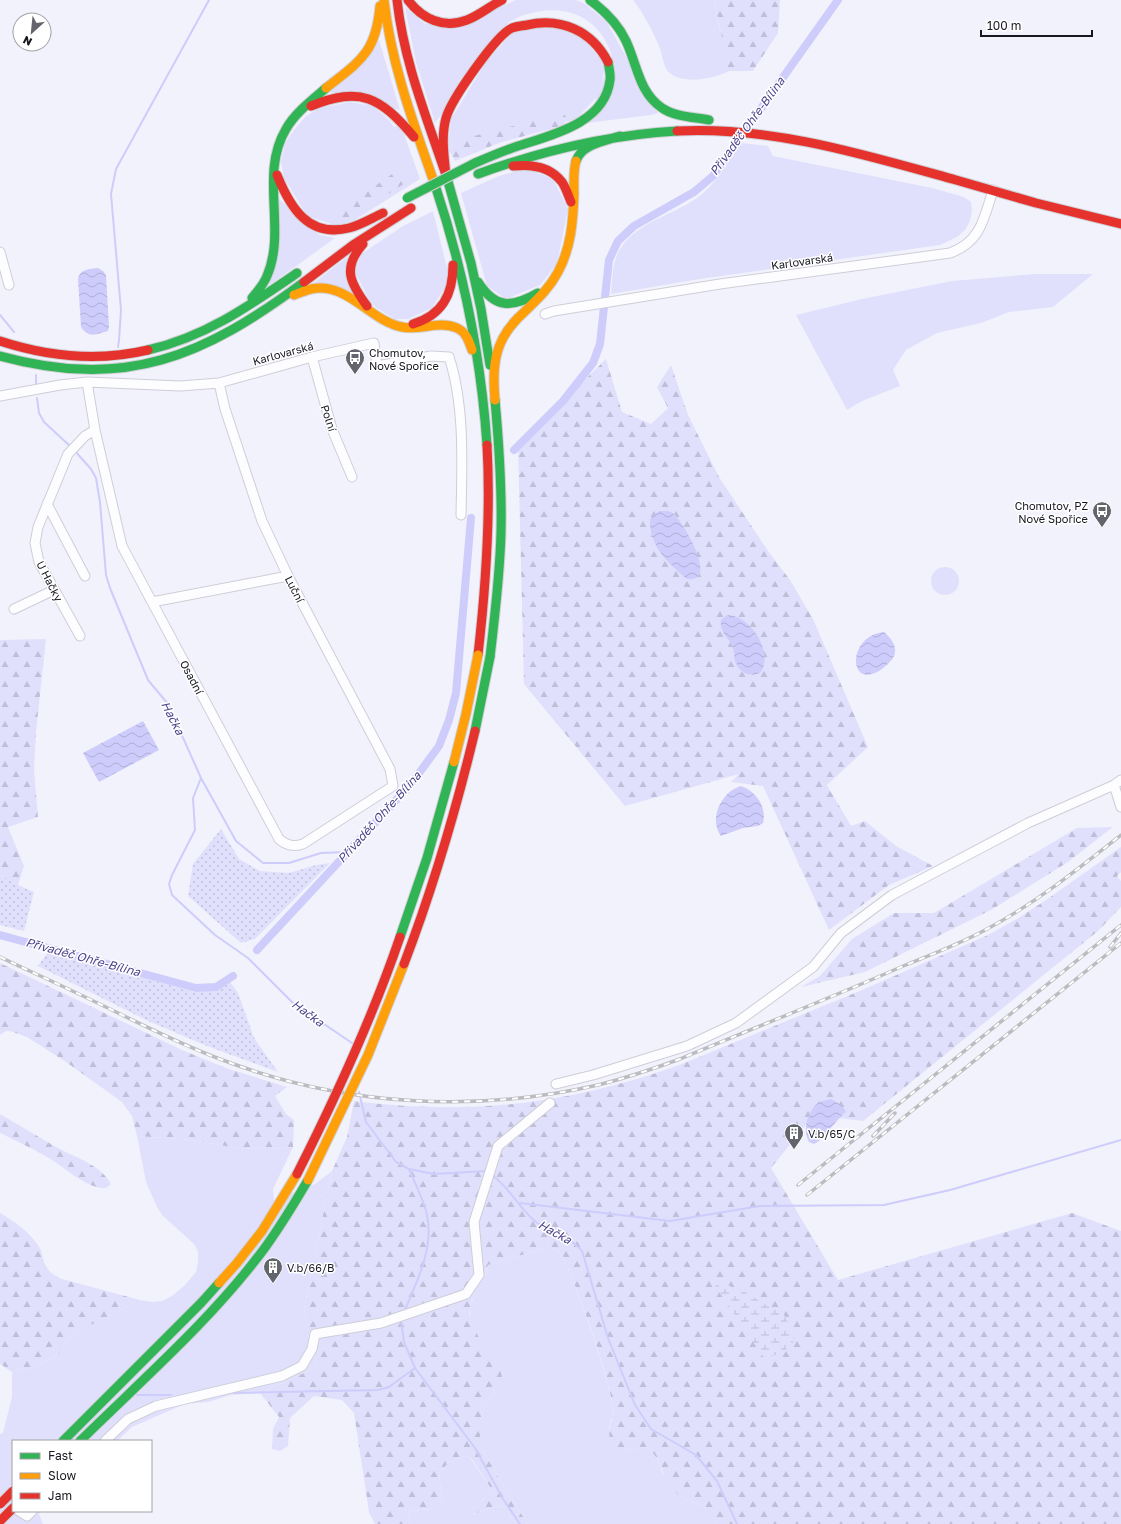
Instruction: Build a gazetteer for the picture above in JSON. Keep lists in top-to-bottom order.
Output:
{
  "streets": {
    "street": [
      "Karlovarská",
      "Polní",
      "U Hačky",
      "Luční",
      "Osadní"
    ]
  },
  "crossings": [
    ["Karlovarská", "Polní"],
    ["Karlovarská", "Luční"],
    ["Karlovarská", "Osadní"],
    ["U Hačky", "Osadní"],
    ["Luční", "Osadní"]
  ],
  "water": ["Přivaděč Ohře-Bílina", "Hačka"],
  "places": {
    "bus stop": ["Chomutov, Nové Spořice", "Chomutov, PZ Nové Spořice"],
    "building": ["V.b/65/C", "V.b/66/B"]
  },
  "legend": ["Fast", "Slow", "Jam"],
  "scale_bar": "100 m",
  "north": "bottom left"
}
